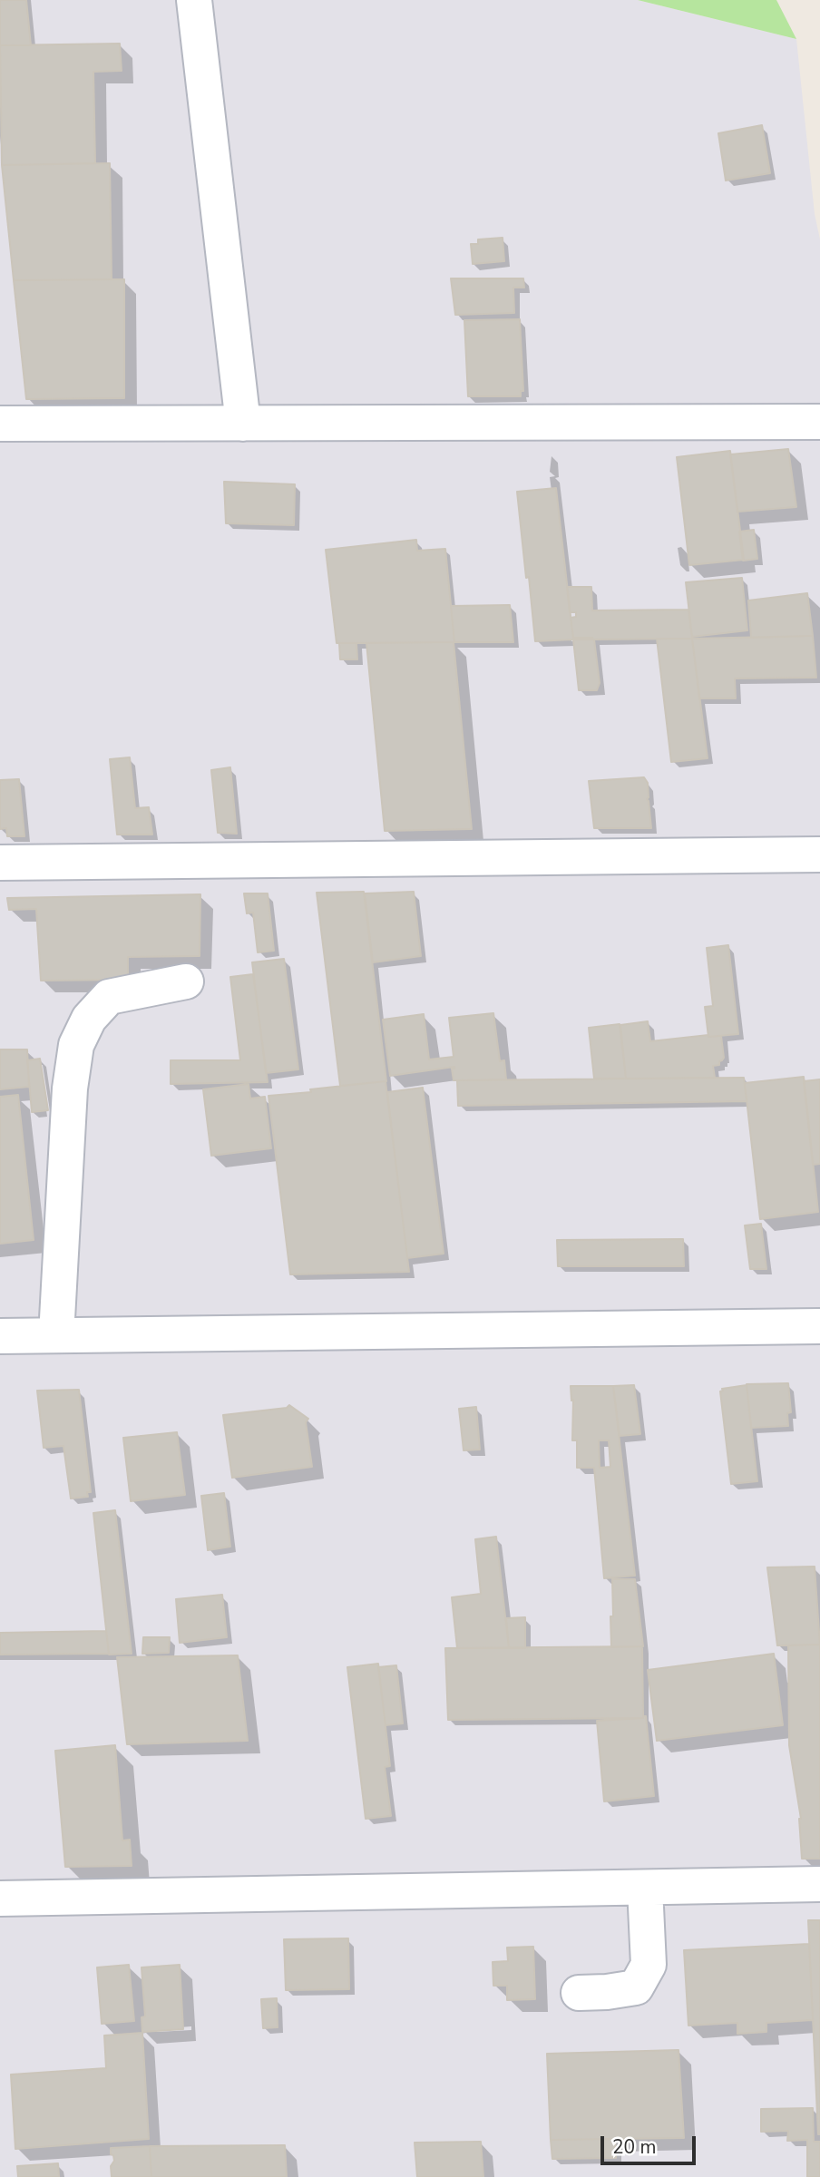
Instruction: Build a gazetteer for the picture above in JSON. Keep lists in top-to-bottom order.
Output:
{
  "scale_bar": "20 m"
}
